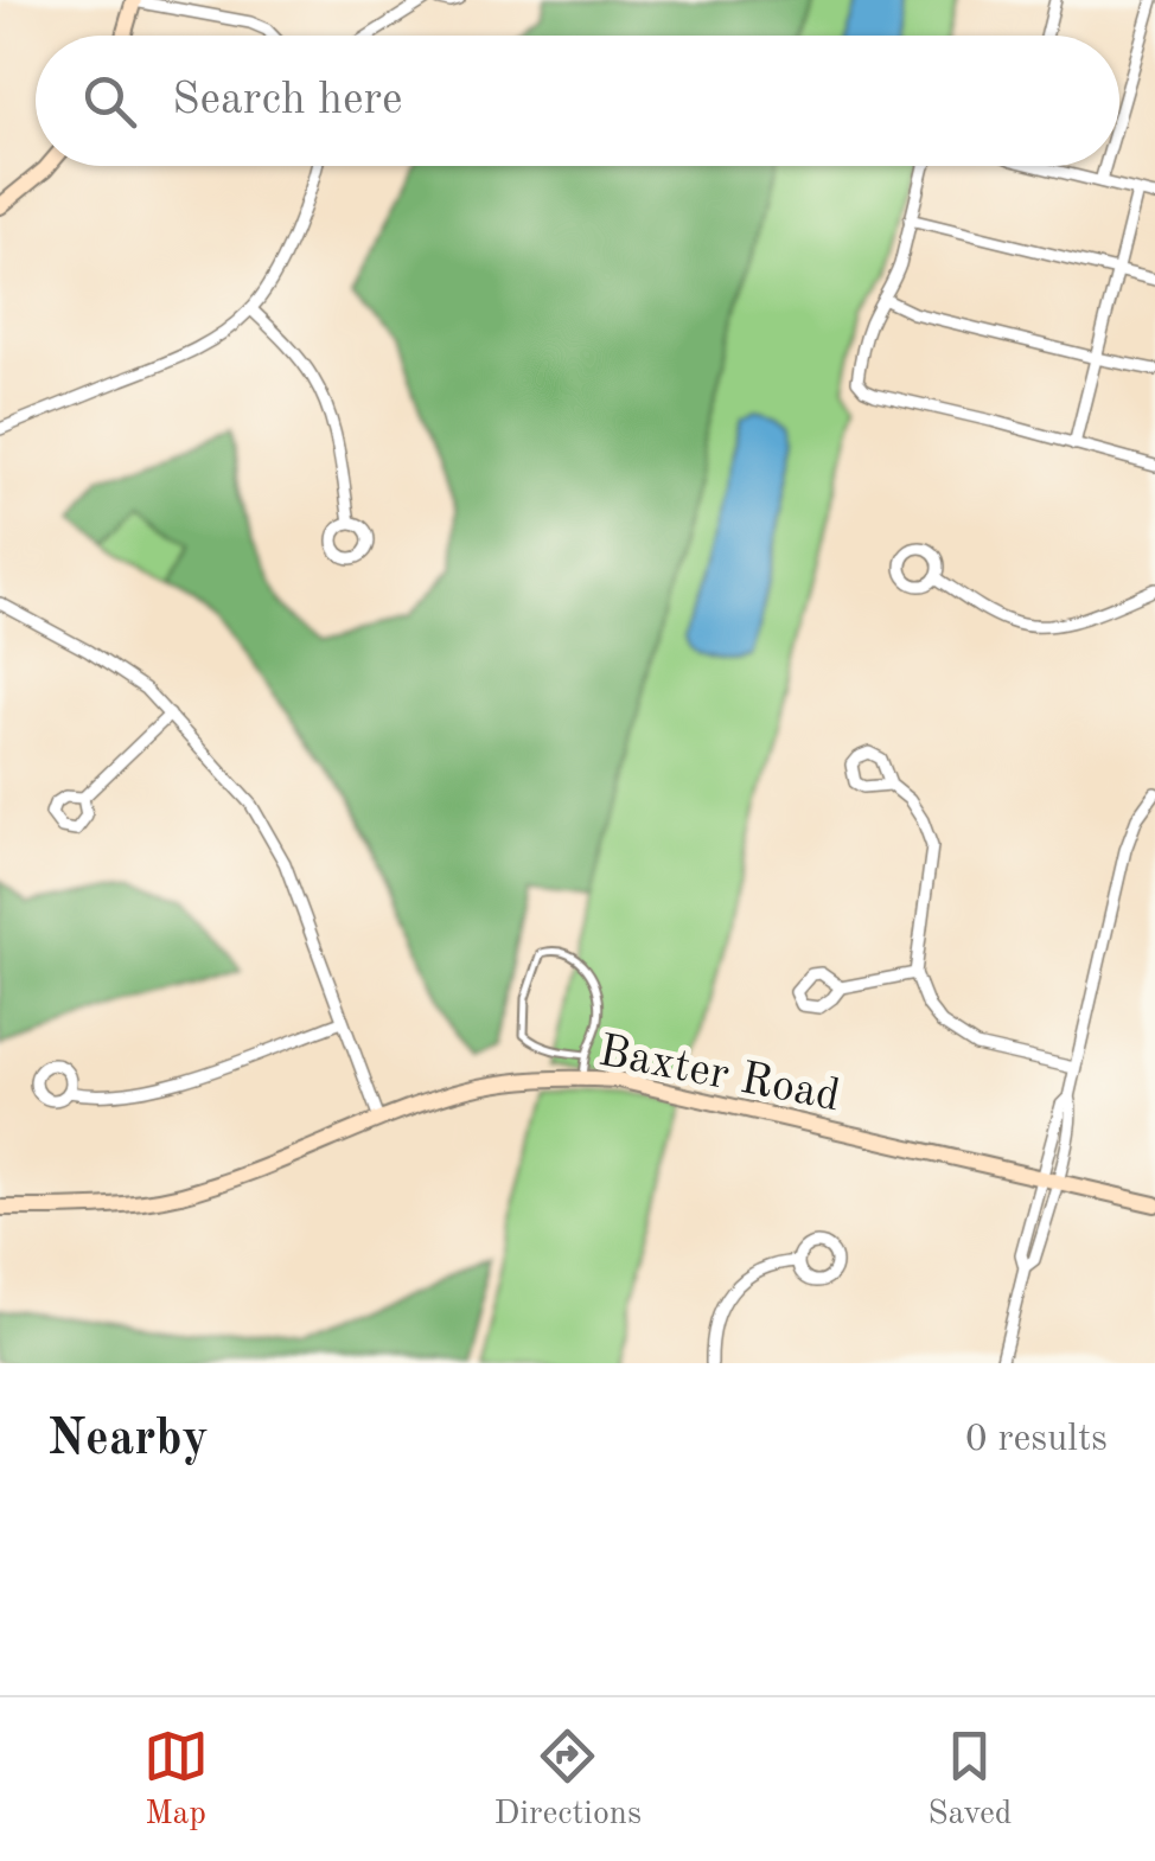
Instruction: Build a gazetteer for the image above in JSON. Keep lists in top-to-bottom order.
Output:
{
  "streets": {
    "main road": ["Baxter Road"]
  },
  "page": {
    "search": "Search here",
    "heading": ["Nearby", "0 results"],
    "nav": ["Map", "Directions", "Saved"]
  }
}
